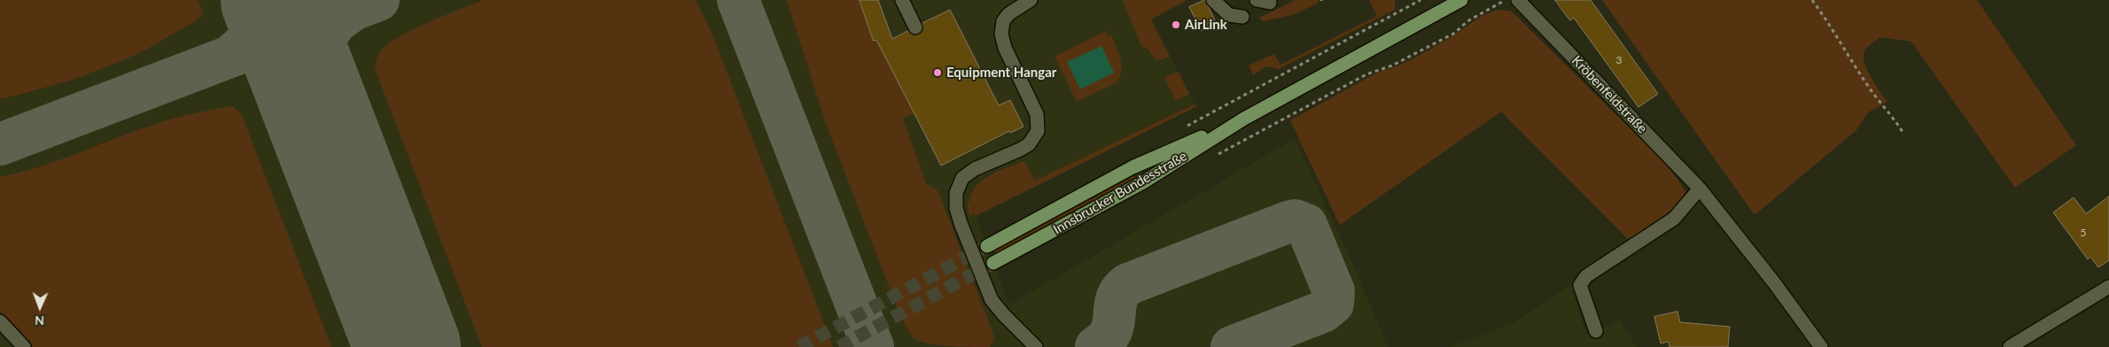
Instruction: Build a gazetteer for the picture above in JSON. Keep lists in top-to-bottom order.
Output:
{
  "streets": {
    "main road": ["Innsbrucker Bundesstraße"],
    "street": ["Kröbenfeldstraße"]
  },
  "places": ["AirLink", "Equipment Hangar"],
  "house_numbers": ["3", "5"],
  "north": "bottom"
}
